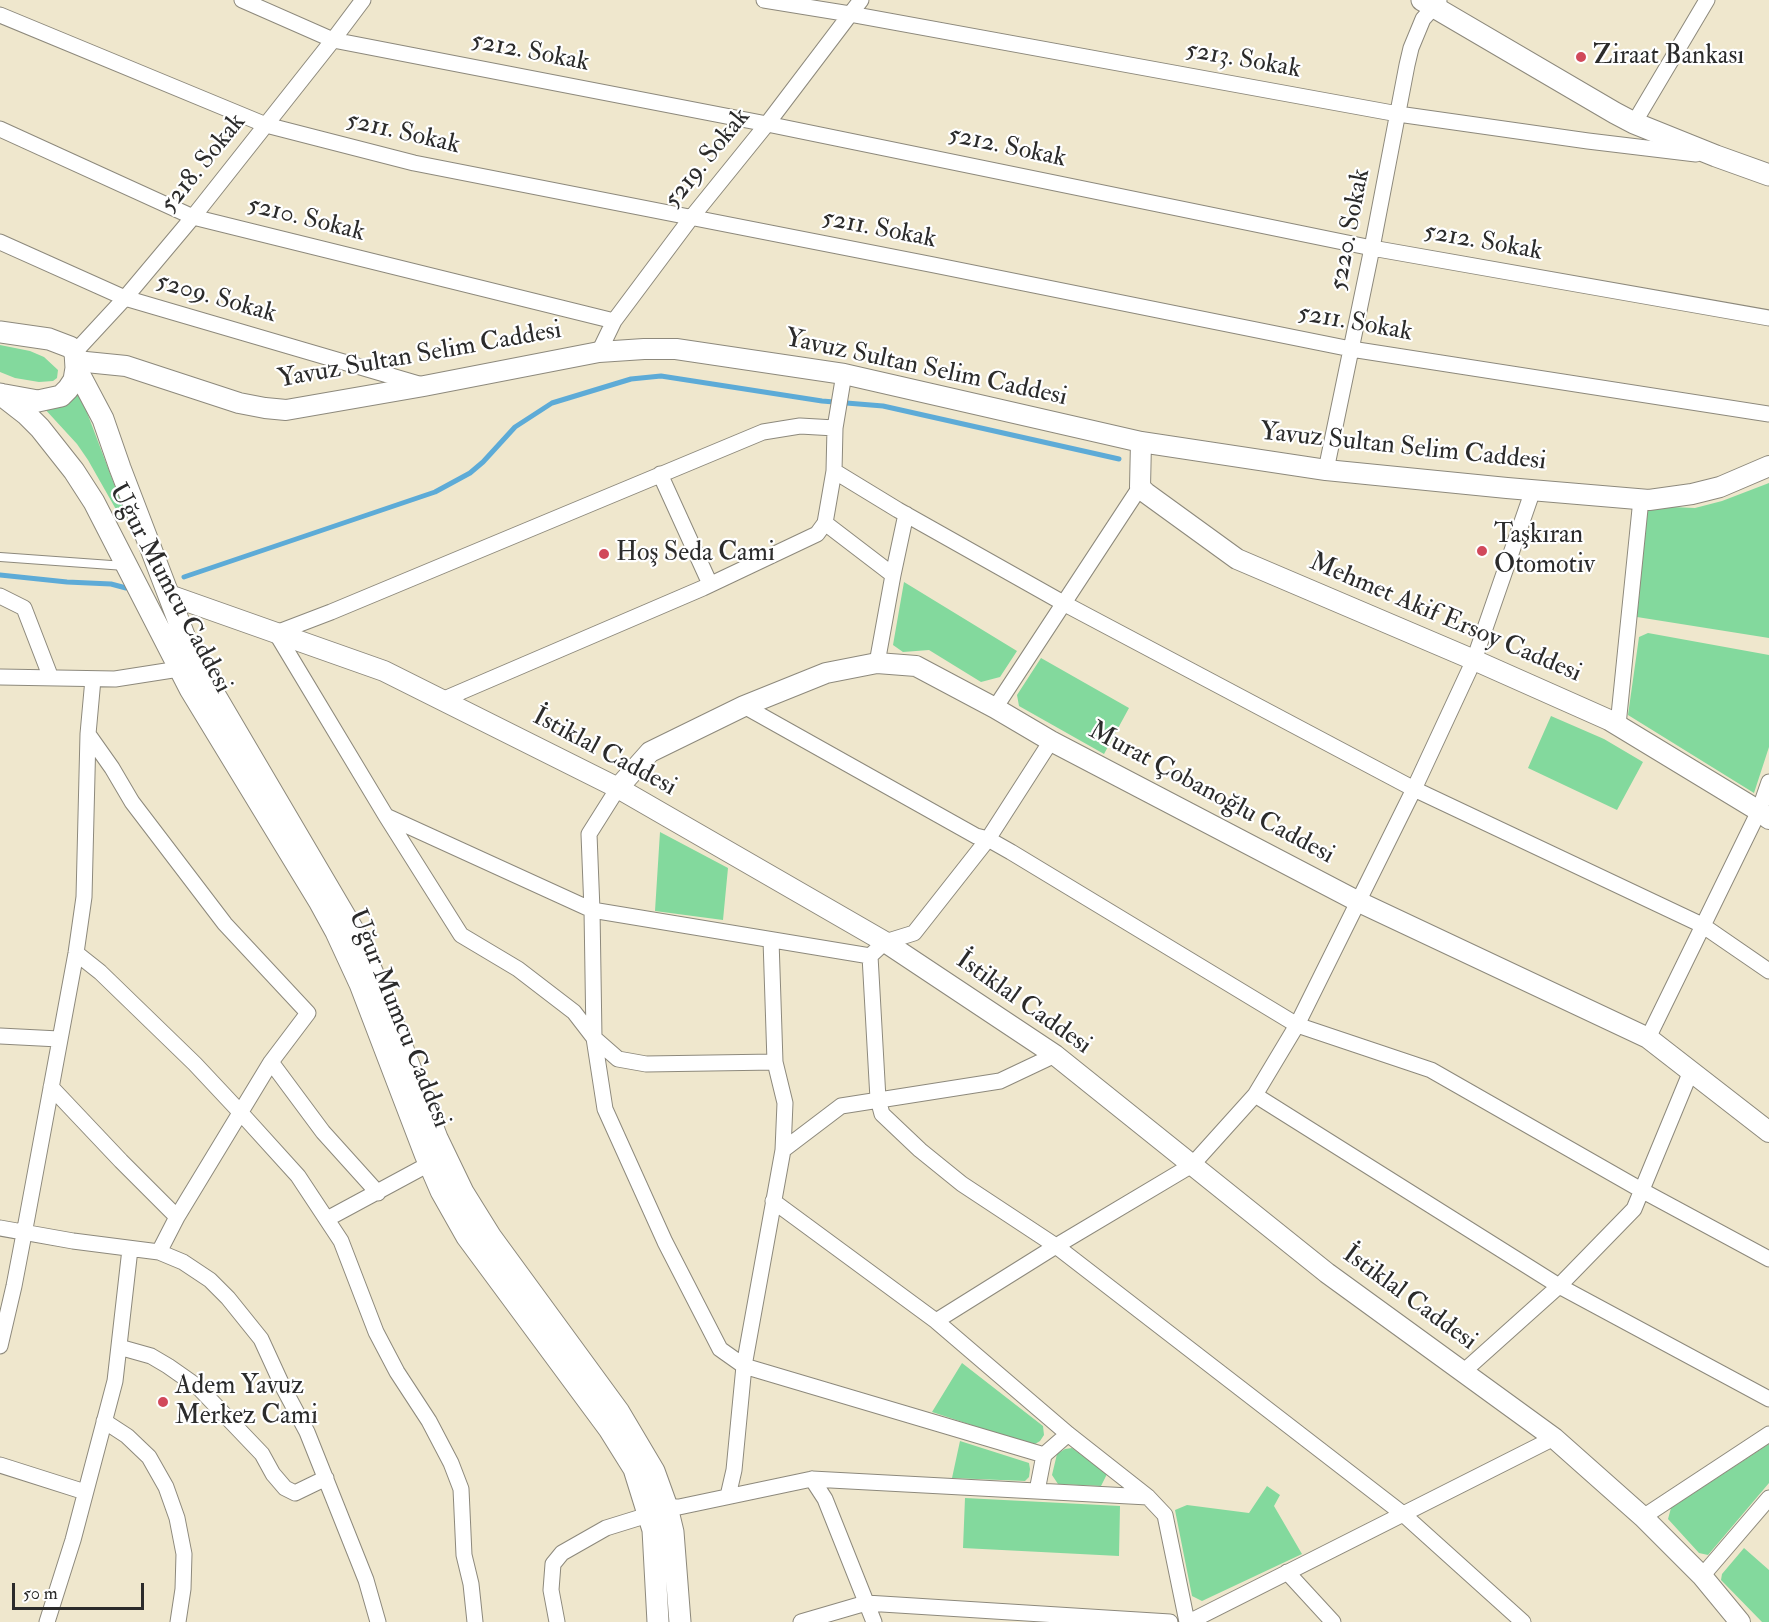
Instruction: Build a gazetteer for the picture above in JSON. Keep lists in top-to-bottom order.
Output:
{
  "streets": {
    "main road": ["Yavuz Sultan Selim Caddesi", "Uğur Mumcu Caddesi"],
    "street": [
      "5212. Sokak",
      "5213. Sokak",
      "5211. Sokak",
      "5219. Sokak",
      "5218. Sokak",
      "5210. Sokak",
      "5220. Sokak",
      "5209. Sokak",
      "Mehmet Akif Ersoy Caddesi",
      "İstiklal Caddesi",
      "Murat Çobanoğlu Caddesi"
    ]
  },
  "crossings": [
    ["5212. Sokak", "5219. Sokak"],
    ["5212. Sokak", "5218. Sokak"],
    ["5212. Sokak", "5220. Sokak"],
    ["5213. Sokak", "5219. Sokak"],
    ["5213. Sokak", "5220. Sokak"],
    ["5211. Sokak", "5219. Sokak"],
    ["5211. Sokak", "5218. Sokak"],
    ["5211. Sokak", "5220. Sokak"],
    ["5219. Sokak", "5210. Sokak"],
    ["5219. Sokak", "Yavuz Sultan Selim Caddesi"],
    ["5218. Sokak", "5210. Sokak"],
    ["5218. Sokak", "5209. Sokak"],
    ["5218. Sokak", "Yavuz Sultan Selim Caddesi"],
    ["5218. Sokak", "Uğur Mumcu Caddesi"],
    ["5220. Sokak", "Yavuz Sultan Selim Caddesi"],
    ["5209. Sokak", "Yavuz Sultan Selim Caddesi"],
    ["Yavuz Sultan Selim Caddesi", "Uğur Mumcu Caddesi"],
    ["Uğur Mumcu Caddesi", "İstiklal Caddesi"],
    ["İstiklal Caddesi", "Murat Çobanoğlu Caddesi"]
  ],
  "places": [
    "Ziraat Bankası",
    "Taşkıran Otomotiv",
    "Hoş Seda Cami",
    "Adem Yavuz Merkez Cami"
  ],
  "scale_bar": "50 m"
}
